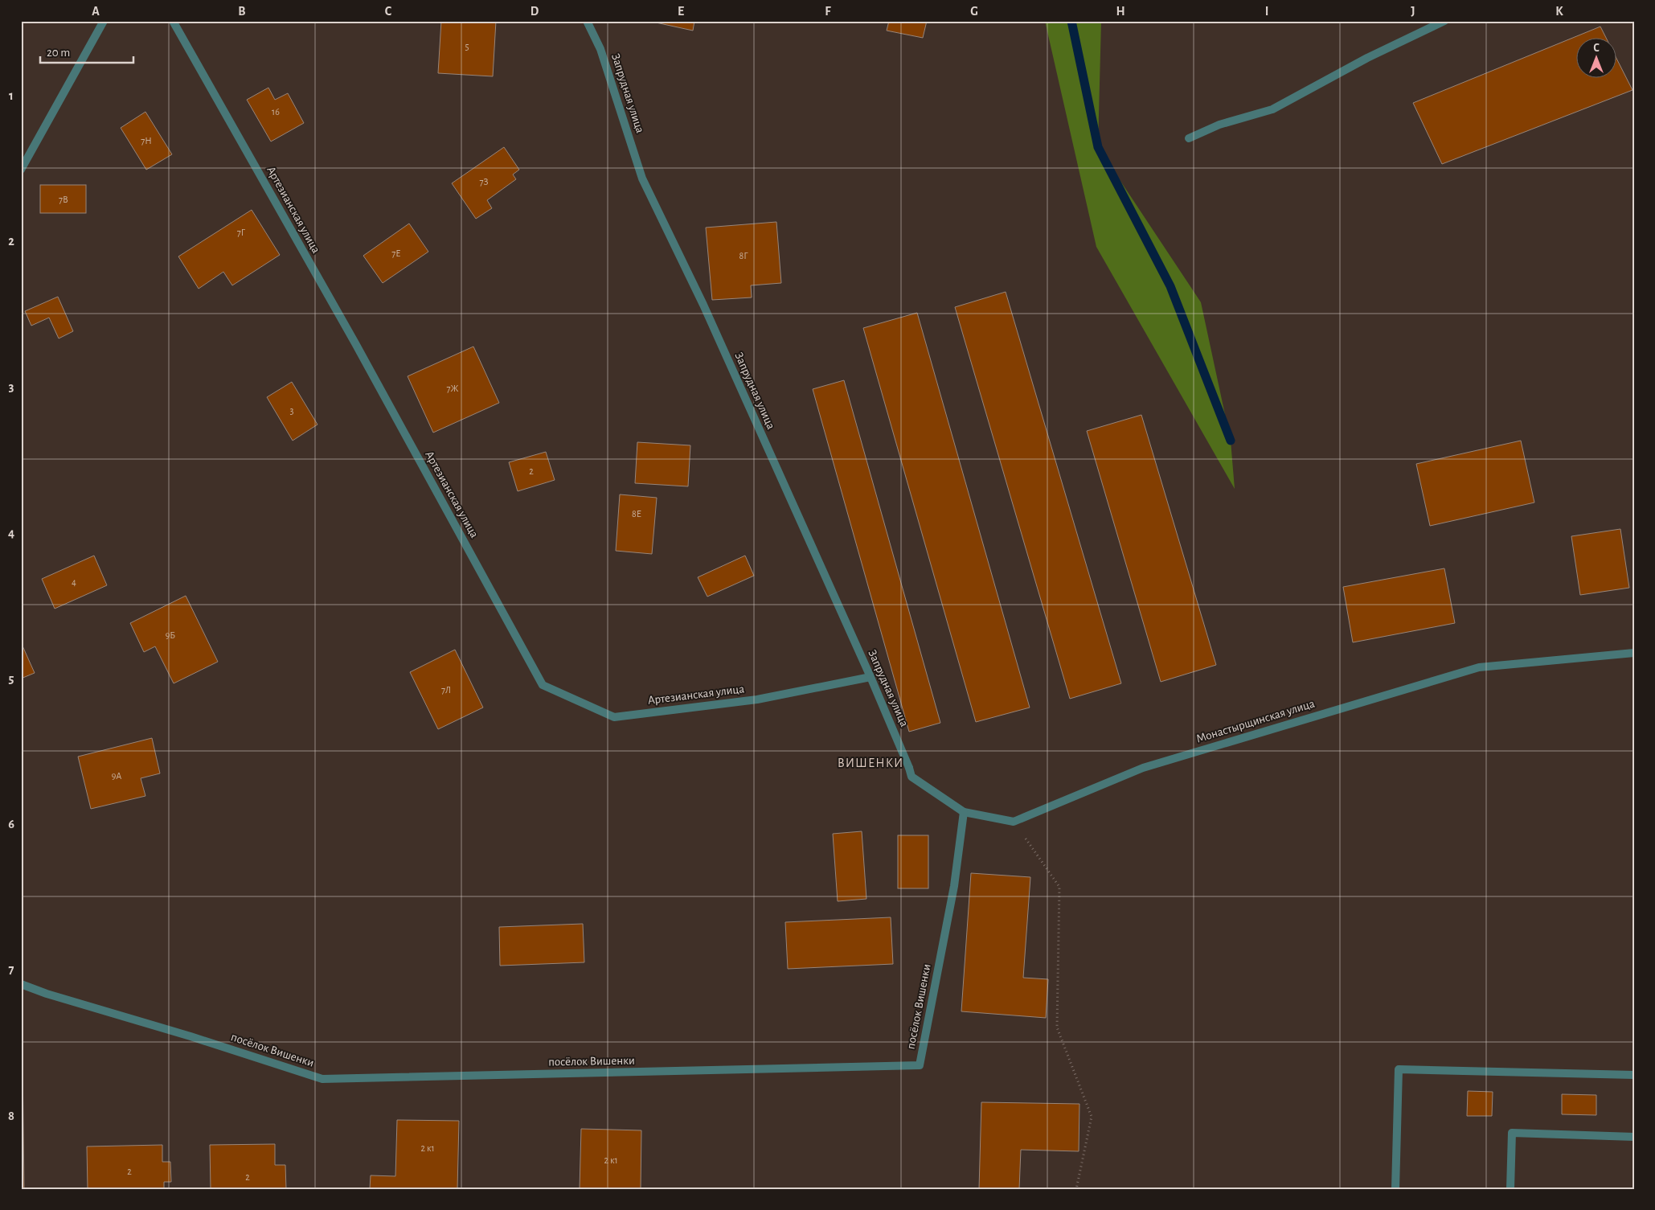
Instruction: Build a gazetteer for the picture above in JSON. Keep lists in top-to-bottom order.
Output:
{
  "streets": {
    "street": [
      "Запрудная улица",
      "Артезианская улица",
      "Монастырщинская улица",
      "посёлок Вишенки"
    ]
  },
  "crossings": [
    ["Запрудная улица", "Артезианская улица"],
    ["Запрудная улица", "посёлок Вишенки"]
  ],
  "districts": ["ВИШЕНКИ"],
  "house_numbers": [
    "5",
    "16",
    "7Н",
    "7З",
    "7В",
    "7Г",
    "7Е",
    "8Г",
    "7Ж",
    "3",
    "2",
    "8Е",
    "4",
    "9Б",
    "7Л",
    "9А",
    "2 к1",
    "2 к1",
    "2",
    "2"
  ],
  "scale_bar": "20 m",
  "north": "top",
  "grid": {
    "columns": [
      "A",
      "B",
      "C",
      "D",
      "E",
      "F",
      "G",
      "H",
      "I",
      "J",
      "K"
    ],
    "rows": [
      "1",
      "2",
      "3",
      "4",
      "5",
      "6",
      "7",
      "8"
    ]
  }
}
